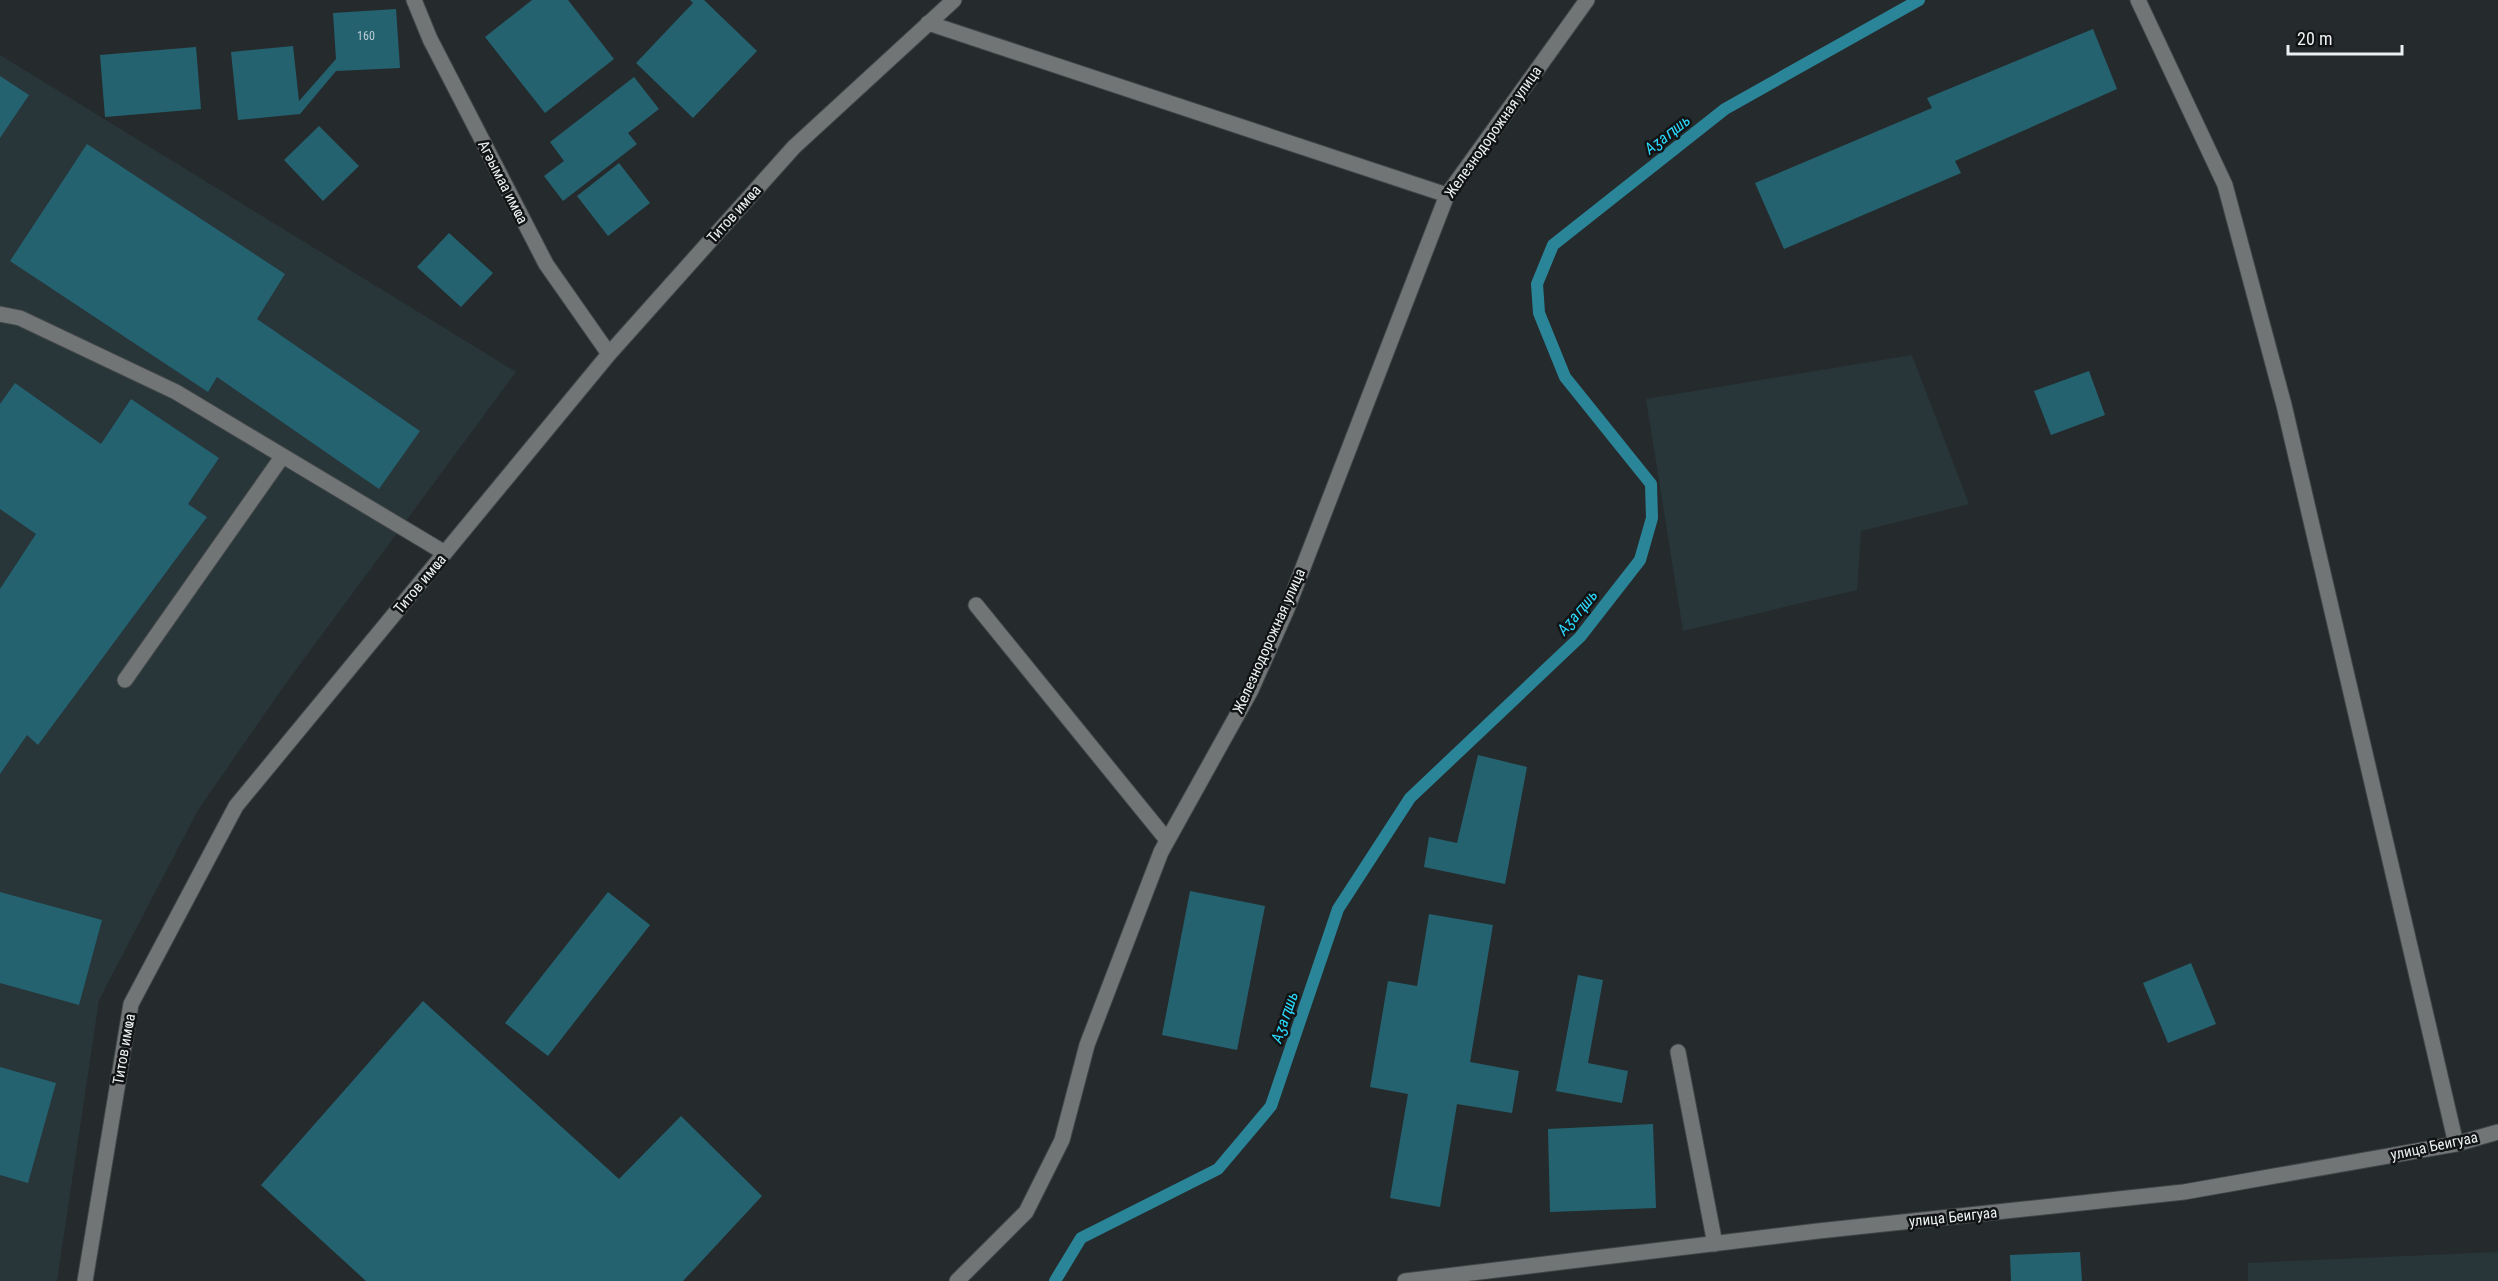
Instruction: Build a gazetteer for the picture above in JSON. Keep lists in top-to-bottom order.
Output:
{
  "streets": {
    "street": [
      "Железнодорожная улица",
      "Агәымаа имҩа",
      "Титов имҩа",
      "улица Беигуаа"
    ]
  },
  "crossings": [
    ["Агәымаа имҩа", "Титов имҩа"]
  ],
  "water": ["Аӡаԥшь"],
  "house_numbers": ["160"],
  "scale_bar": "20 m"
}
